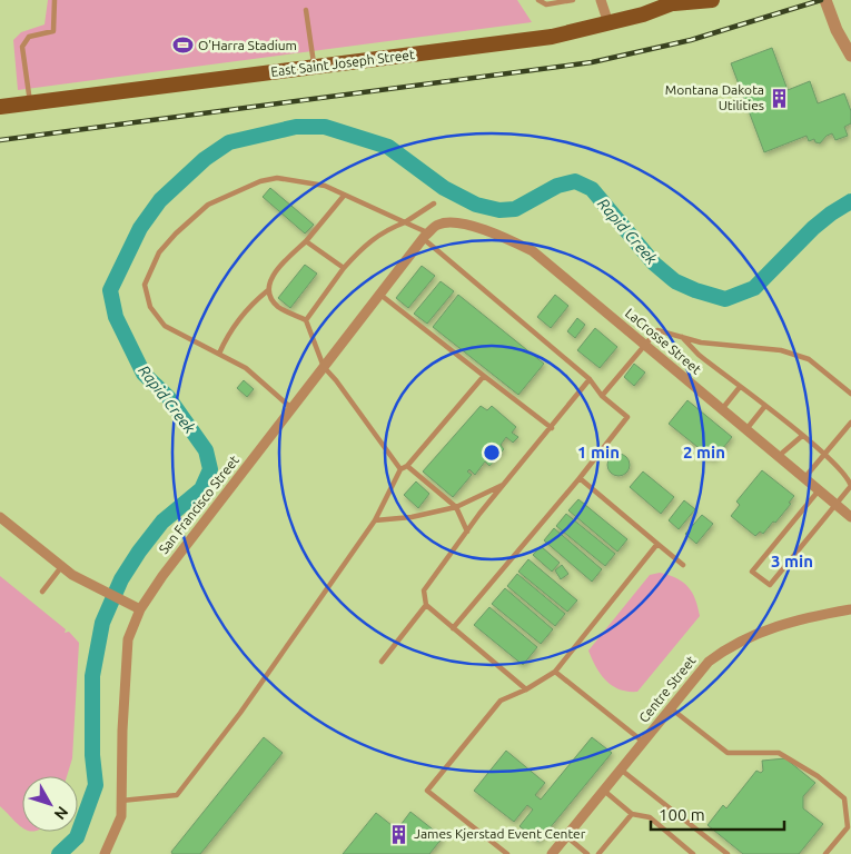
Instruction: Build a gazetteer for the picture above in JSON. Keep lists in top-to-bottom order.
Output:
{
  "streets": {
    "main road": ["East Saint Joseph Street"],
    "street": ["LaCrosse Street", "San Francisco Street", "Centre Street"]
  },
  "crossings": [
    ["LaCrosse Street", "San Francisco Street"]
  ],
  "water": ["Rapid Creek"],
  "places": {
    "sports": ["O'Harra Stadium"],
    "building": ["Montana Dakota Utilities", "James Kjerstad Event Center"]
  },
  "scale_bar": "100 m",
  "north": "bottom right",
  "rings": ["1 min", "2 min", "3 min"]
}
